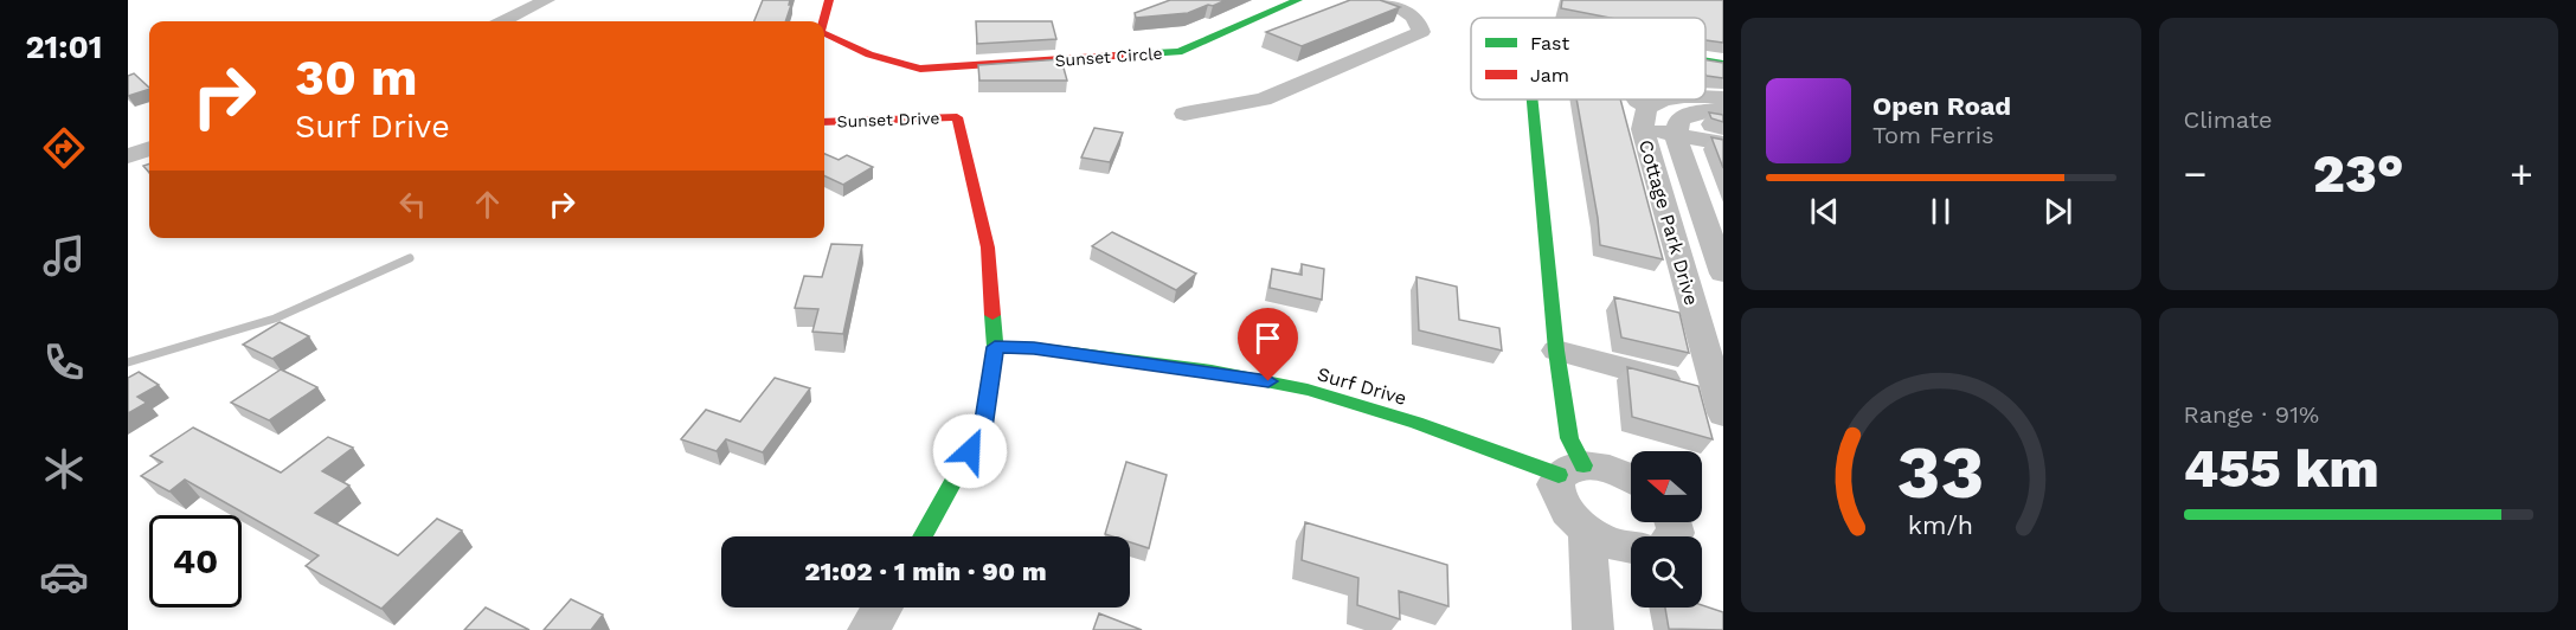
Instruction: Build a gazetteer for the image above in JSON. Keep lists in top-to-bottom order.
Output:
{
  "streets": {
    "street": [
      "Sunset Circle",
      "Sunset Drive",
      "Cottage Park Drive",
      "Surf Drive"
    ]
  },
  "crossings": [
    ["Sunset Drive", "Surf Drive"]
  ],
  "legend": ["Fast", "Jam"],
  "north": "left",
  "page": {
    "tabs": "21:01",
    "tile": [
      "Climate",
      ["Range · 91%", "455 km"]
    ],
    "turn": ["30 m", "Surf Drive"],
    "song": ["Open Road", "Tom Ferris"],
    "heat": ["−", "23°", "+"],
    "limit": "40",
    "trip": "21:02 · 1 min · 90 m",
    "gauge": ["33", "km/h"]
  }
}
